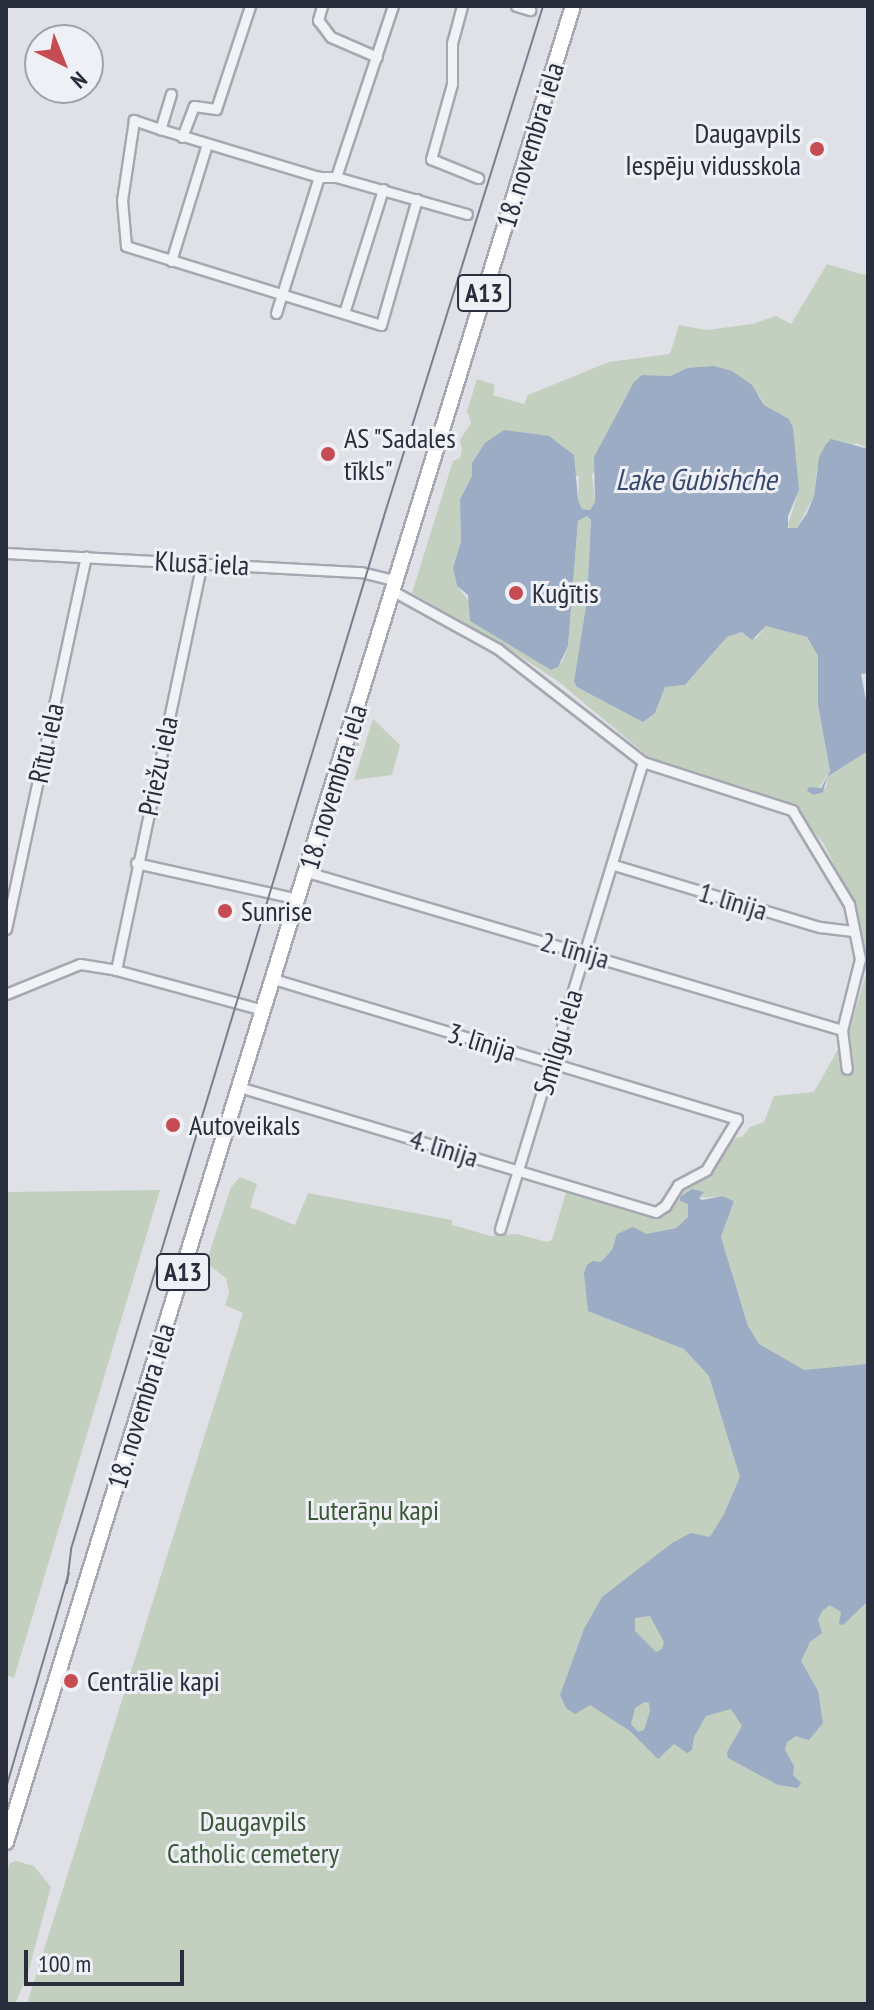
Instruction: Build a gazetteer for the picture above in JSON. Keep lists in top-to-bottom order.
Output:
{
  "streets": {
    "main road": ["18. novembra iela", "A13"],
    "street": [
      "Klusā iela",
      "Rītu iela",
      "Priežu iela",
      "1. līnija",
      "2. līnija",
      "3. līnija",
      "Smilgu iela",
      "4. līnija"
    ]
  },
  "crossings": [
    ["18. novembra iela", "Klusā iela"],
    ["18. novembra iela", "2. līnija"],
    ["18. novembra iela", "3. līnija"],
    ["18. novembra iela", "4. līnija"],
    ["Klusā iela", "Rītu iela"],
    ["Klusā iela", "Priežu iela"],
    ["1. līnija", "Smilgu iela"],
    ["2. līnija", "Smilgu iela"],
    ["3. līnija", "Smilgu iela"],
    ["3. līnija", "4. līnija"],
    ["Smilgu iela", "4. līnija"]
  ],
  "water": ["Lake Gubishche"],
  "parks": ["Luterāņu kapi", "Daugavpils Catholic cemetery"],
  "places": [
    "Daugavpils Iespēju vidusskola",
    "AS \"Sadales tīkls\"",
    "Kuģītis",
    "Sunrise",
    "Autoveikals",
    "Centrālie kapi"
  ],
  "scale_bar": "100 m",
  "north": "bottom right"
}
